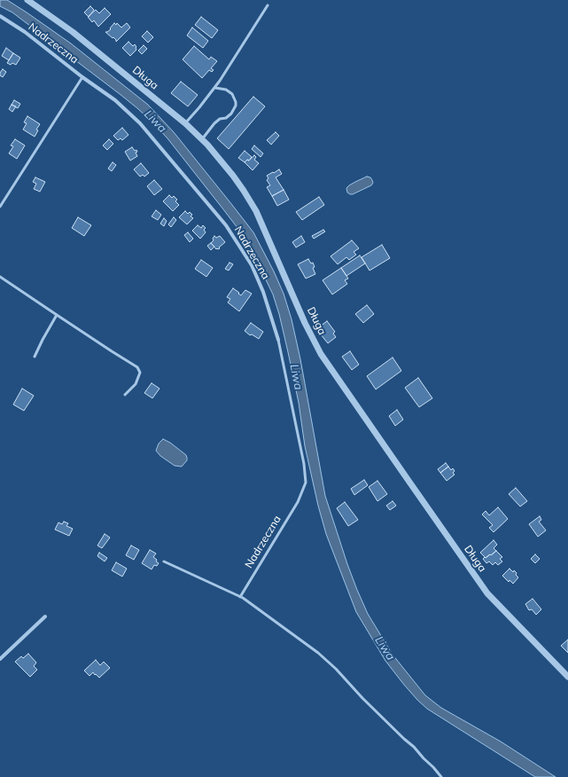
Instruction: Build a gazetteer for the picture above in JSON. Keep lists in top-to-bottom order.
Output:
{
  "streets": {
    "street": ["Nadrzeczna", "Długa"]
  },
  "water": ["Liwa"]
}
